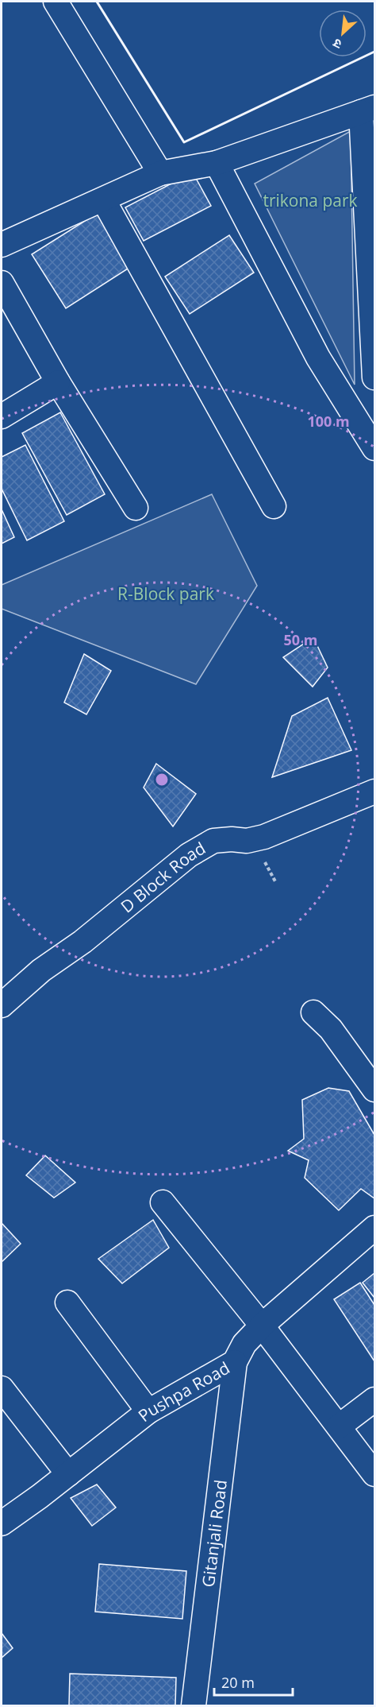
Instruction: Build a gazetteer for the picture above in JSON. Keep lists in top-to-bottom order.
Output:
{
  "streets": {
    "street": ["D Block Road", "Pushpa Road", "Gitanjali Road"]
  },
  "crossings": [
    ["Pushpa Road", "Gitanjali Road"]
  ],
  "parks": ["trikona park", "R-Block park"],
  "scale_bar": "20 m",
  "north": "bottom left",
  "rings": ["100 m", "50 m"]
}
